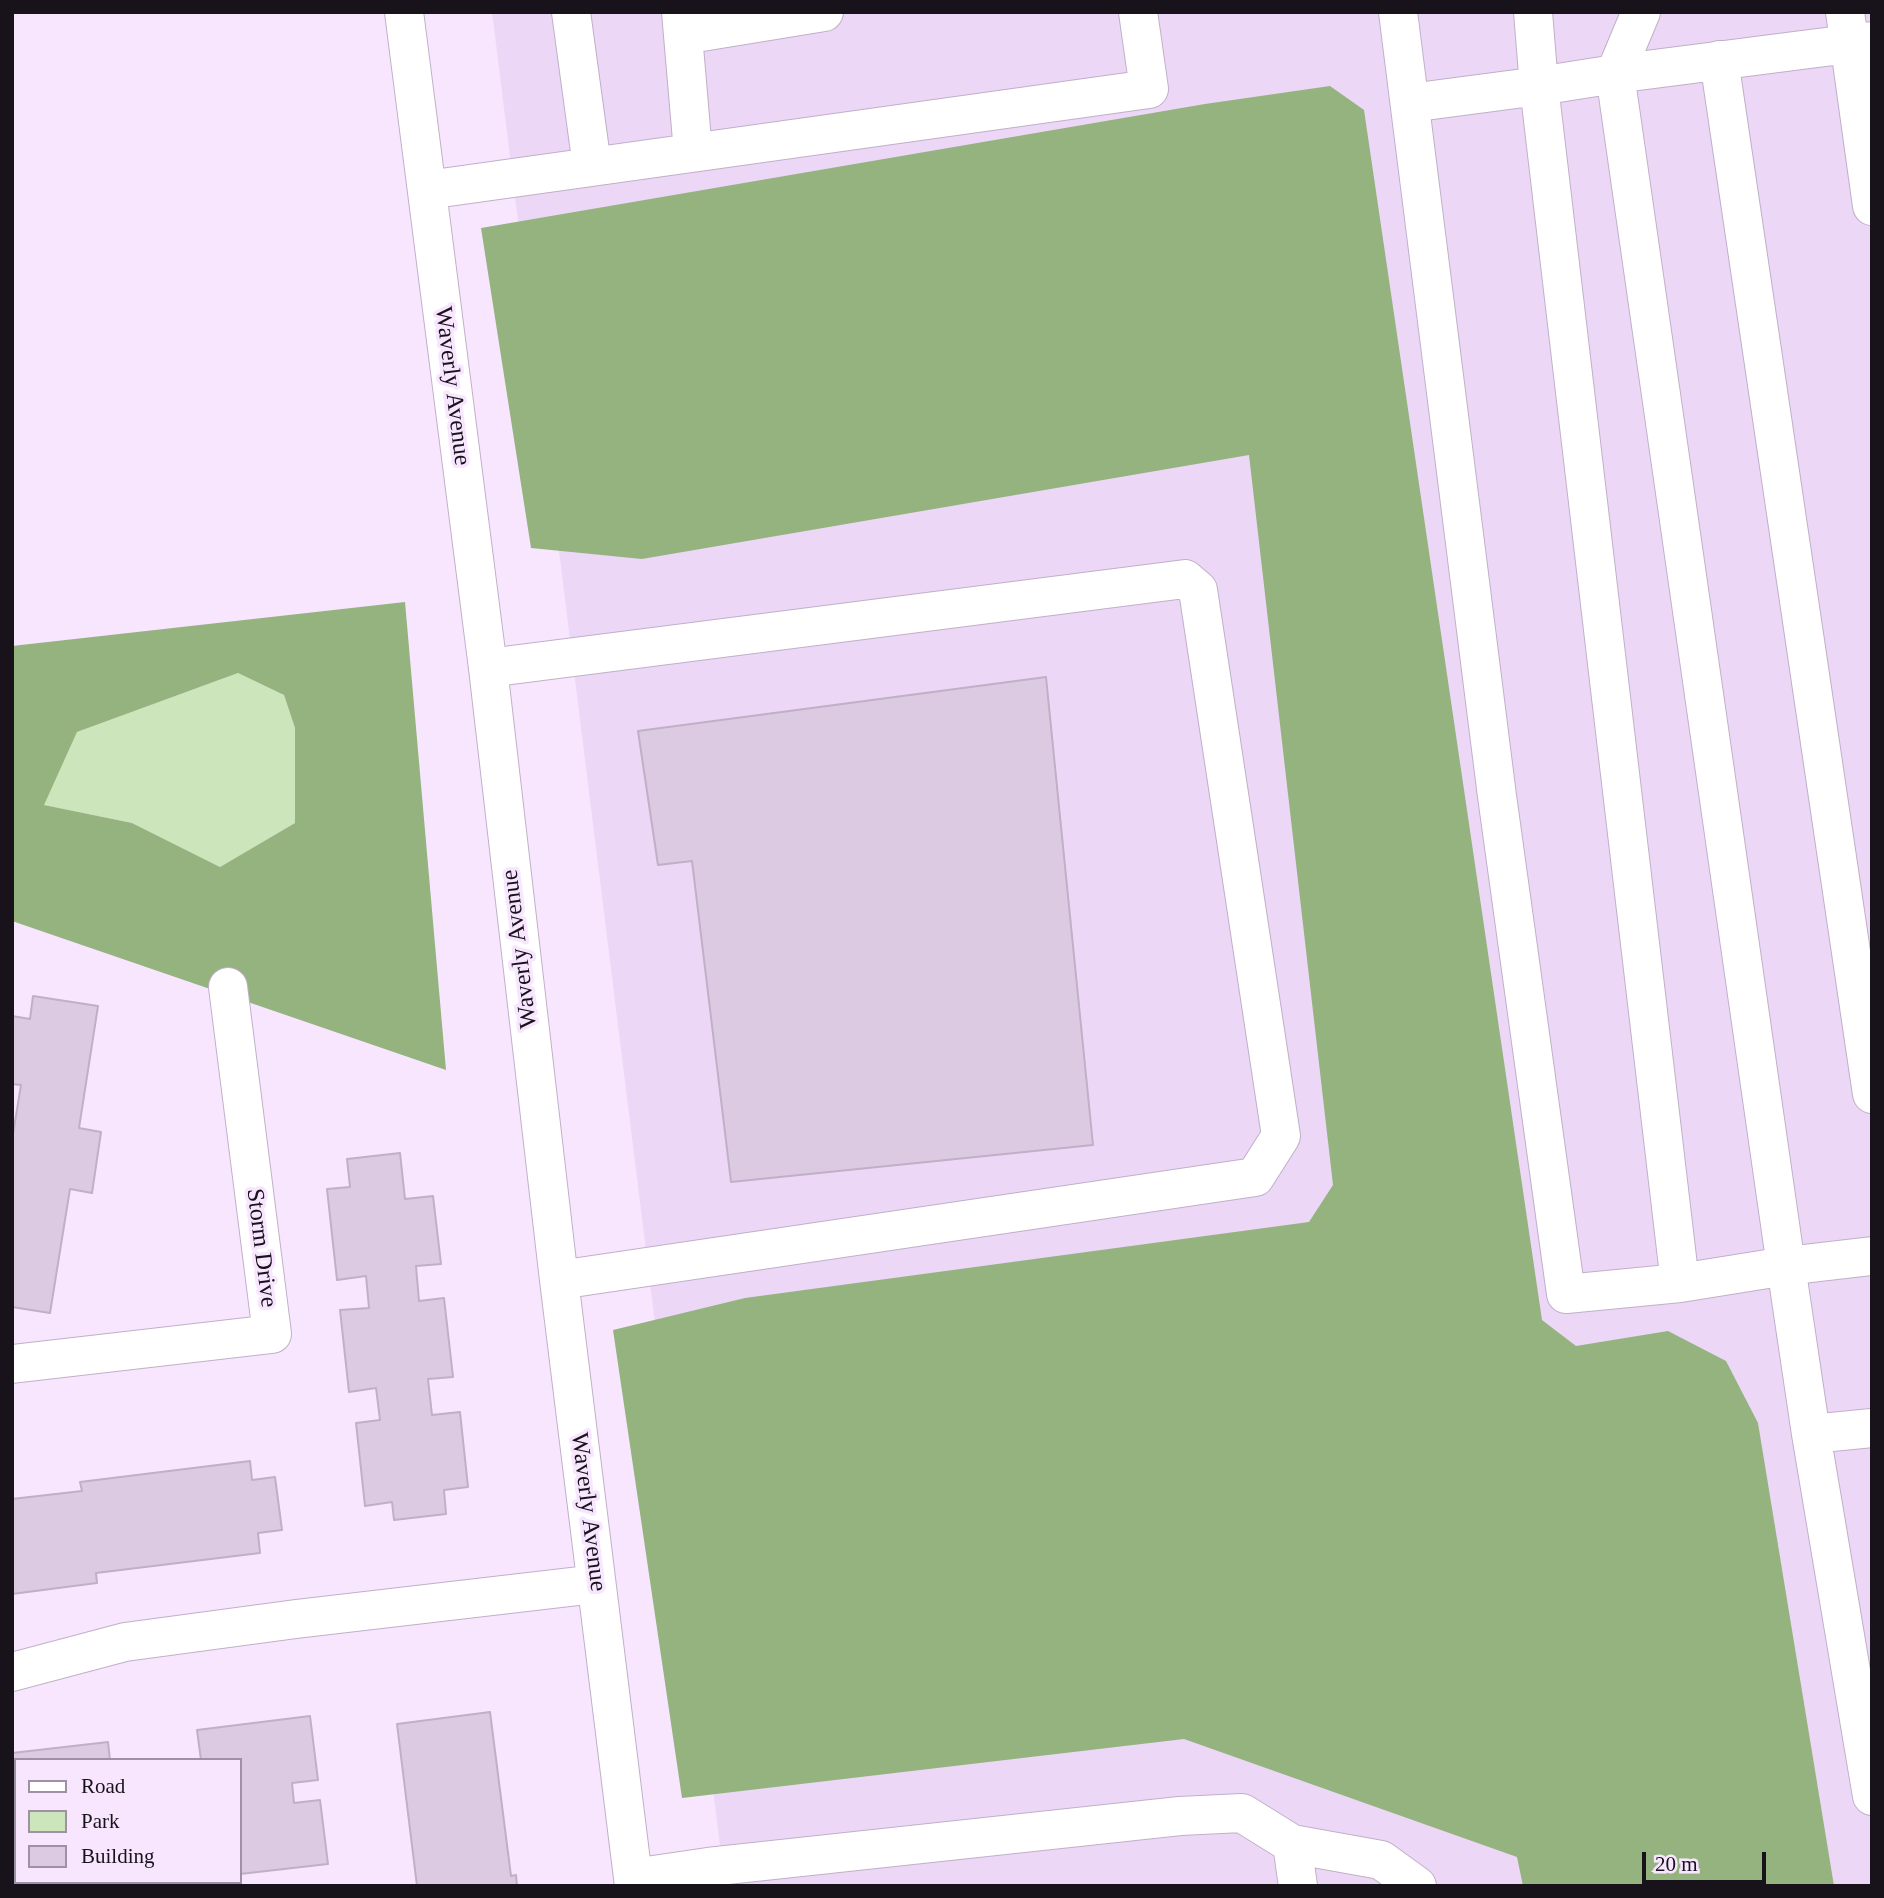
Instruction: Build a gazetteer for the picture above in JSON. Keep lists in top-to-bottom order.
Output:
{
  "streets": {
    "street": ["Waverly Avenue", "Storm Drive"]
  },
  "legend": ["Road", "Park", "Building"],
  "scale_bar": "20 m"
}
